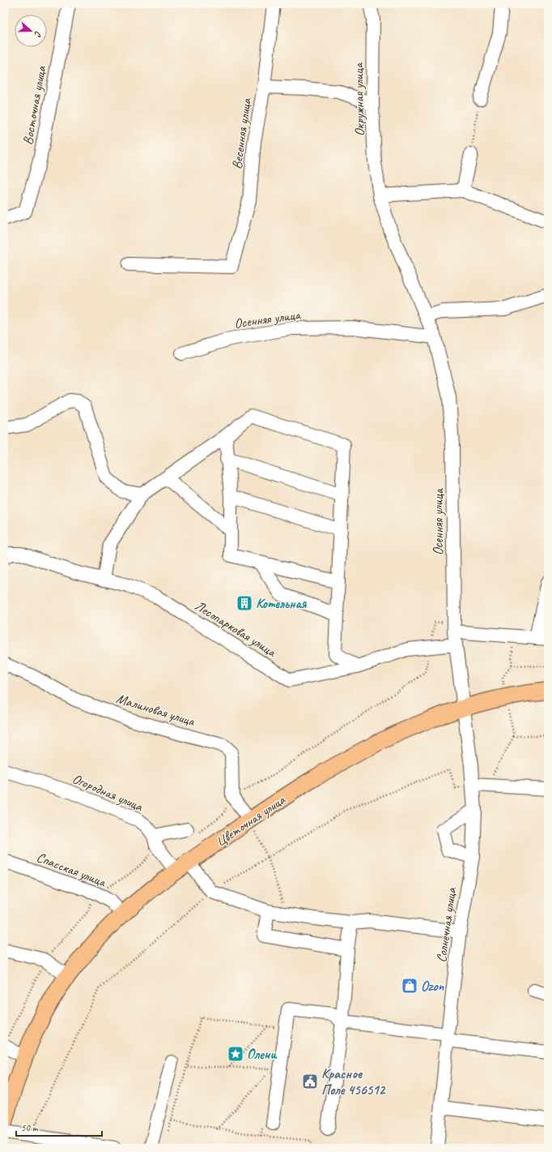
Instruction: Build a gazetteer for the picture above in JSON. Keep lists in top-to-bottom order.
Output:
{
  "streets": {
    "main road": ["Цветочная улица"],
    "street": [
      "Окружная улица",
      "Восточная улица",
      "Весенняя улица",
      "Осенняя улица",
      "Лесопарковая улица",
      "Малиновая улица",
      "Огородная улица",
      "Спасская улица",
      "Солнечная улица"
    ]
  },
  "crossings": [
    ["Окружная улица", "Осенняя улица"],
    ["Осенняя улица", "Лесопарковая улица"],
    ["Осенняя улица", "Цветочная улица"],
    ["Осенняя улица", "Солнечная улица"],
    ["Огородная улица", "Цветочная улица"],
    ["Цветочная улица", "Спасская улица"],
    ["Цветочная улица", "Солнечная улица"]
  ],
  "places": {
    "building": ["Котельная"],
    "shop": ["Ozon"],
    "place": ["Олени"],
    "public building": ["Красное Поле 456512"]
  },
  "scale_bar": "50 m",
  "north": "right"
}
